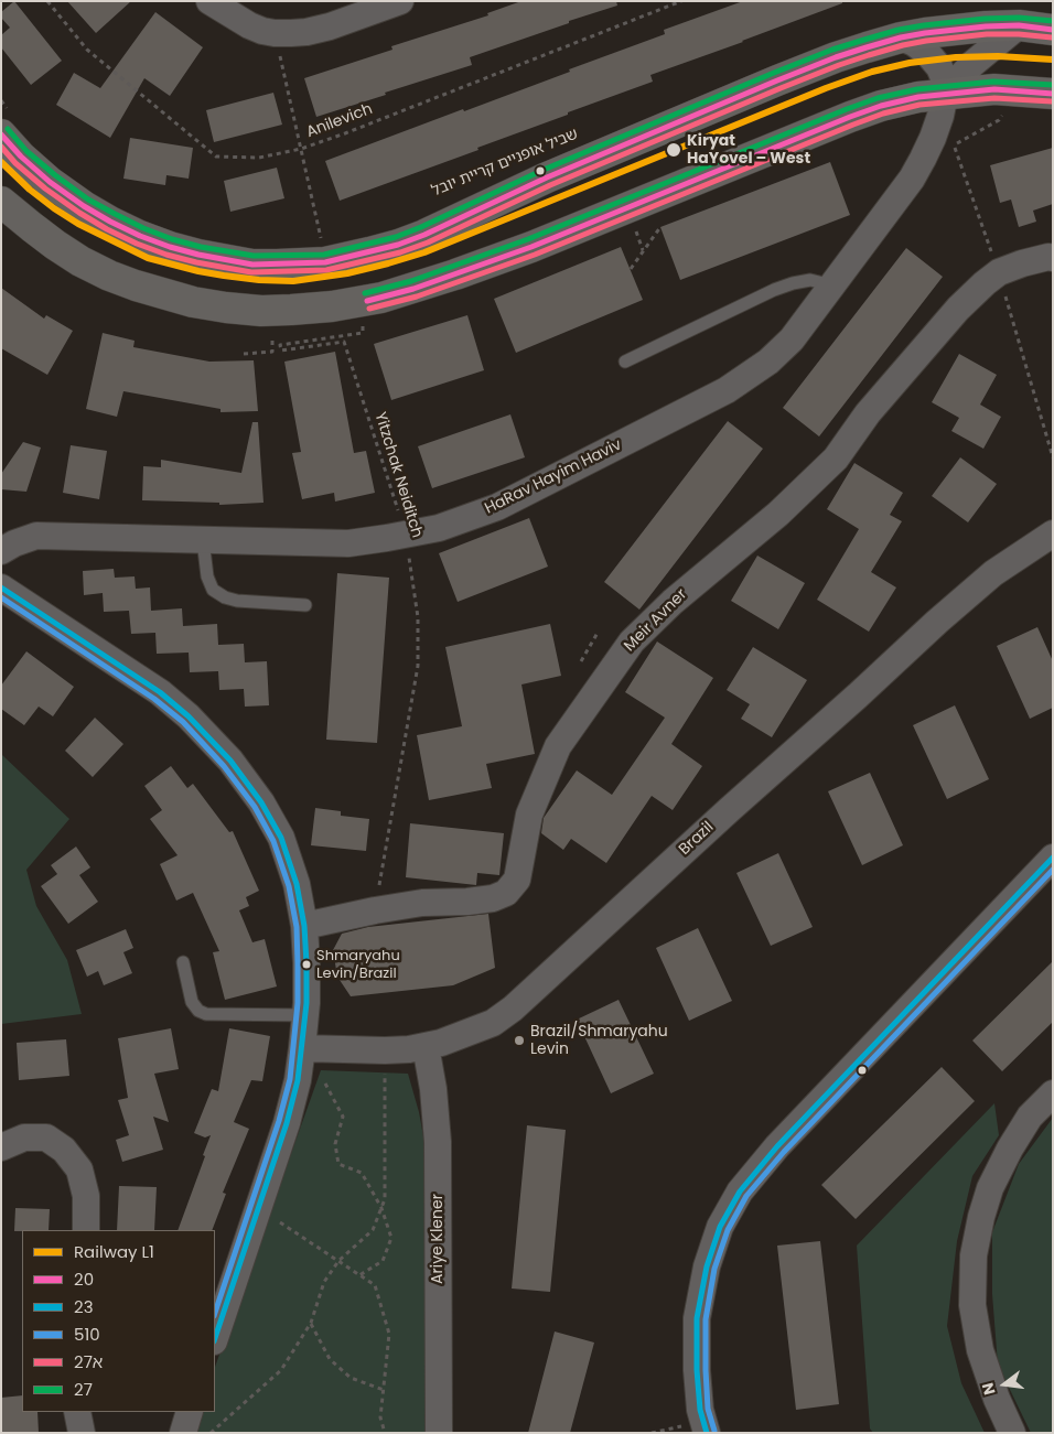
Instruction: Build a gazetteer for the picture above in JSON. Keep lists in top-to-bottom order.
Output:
{
  "streets": {
    "street": [
      "HaRav Hayim Haviv",
      "Meir Avner",
      "Brazil",
      "Ariye Klener"
    ],
    "path": ["Anilevich", "Yitzchak Neiditch"]
  },
  "crossings": [
    ["Yitzchak Neiditch", "HaRav Hayim Haviv"],
    ["Yitzchak Neiditch", "Meir Avner"],
    ["Brazil", "Ariye Klener"]
  ],
  "places": ["Kiryat HaYovel – West", "Shmaryahu Levin/Brazil", "Brazil/Shmaryahu Levin"],
  "lines": [
    "transit line 27",
    "transit line 20",
    "transit line 27א",
    "rail line L1",
    "transit line 23",
    "transit line 510"
  ],
  "legend": [
    "Railway L1",
    "20",
    "23",
    "510",
    "27א",
    "27"
  ],
  "north": "left"
}
